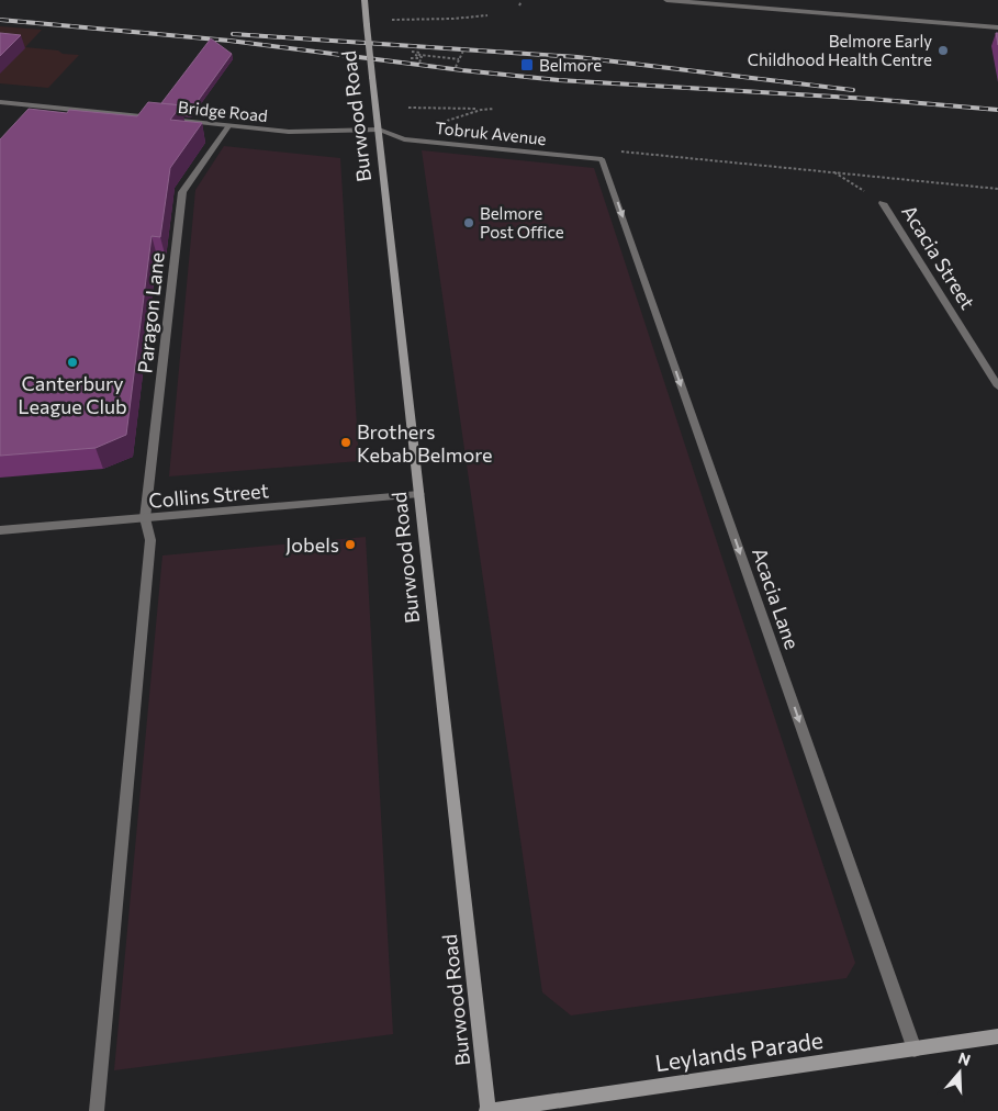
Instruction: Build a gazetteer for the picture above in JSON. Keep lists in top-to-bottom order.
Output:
{
  "streets": {
    "main road": ["Burwood Road", "Leylands Parade"],
    "street": [
      "Bridge Road",
      "Tobruk Avenue",
      "Acacia Street",
      "Paragon Lane",
      "Collins Street",
      "Acacia Lane"
    ]
  },
  "crossings": [
    ["Bridge Road", "Burwood Road"],
    ["Bridge Road", "Tobruk Avenue"],
    ["Bridge Road", "Paragon Lane"],
    ["Burwood Road", "Tobruk Avenue"],
    ["Burwood Road", "Collins Street"],
    ["Burwood Road", "Leylands Parade"],
    ["Tobruk Avenue", "Acacia Lane"],
    ["Paragon Lane", "Collins Street"],
    ["Acacia Lane", "Leylands Parade"]
  ],
  "one_way": ["Acacia Lane"],
  "places": {
    "other": [
      "Belmore Early Childhood Health Centre",
      "Belmore Post Office",
      "Canterbury League Club",
      "Brothers Kebab Belmore",
      "Jobels"
    ],
    "transit": ["Belmore"]
  },
  "north": "top"
}
